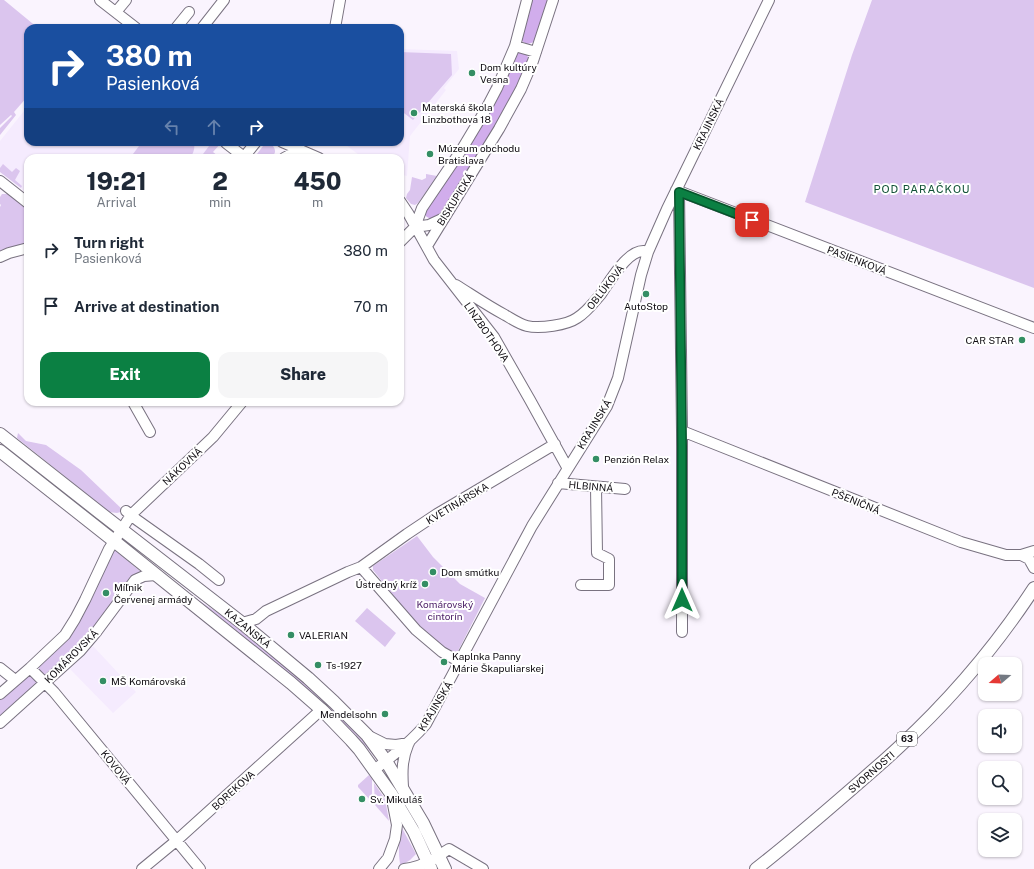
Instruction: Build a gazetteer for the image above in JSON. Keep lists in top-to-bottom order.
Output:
{
  "streets": {
    "main road": ["KAZANSKÁ", "63", "SVORNOSTI"],
    "street": [
      "KRAJINSKÁ",
      "BISKUPICKÁ",
      "PASIENKOVÁ",
      "OBLÚKOVÁ",
      "LINZBOTHOVA",
      "NÁKOVNÁ",
      "HLBINNÁ",
      "PŠENIČNÁ",
      "KVETINÁRSKA",
      "KOMÁROVSKÁ",
      "KOVOVÁ",
      "BOREKOVA"
    ]
  },
  "crossings": [
    ["KRAJINSKÁ", "PASIENKOVÁ"],
    ["KRAJINSKÁ", "OBLÚKOVÁ"],
    ["KRAJINSKÁ", "LINZBOTHOVA"],
    ["KRAJINSKÁ", "HLBINNÁ"],
    ["KRAJINSKÁ", "KAZANSKÁ"],
    ["BISKUPICKÁ", "LINZBOTHOVA"],
    ["OBLÚKOVÁ", "LINZBOTHOVA"],
    ["LINZBOTHOVA", "KVETINÁRSKA"],
    ["NÁKOVNÁ", "KAZANSKÁ"],
    ["NÁKOVNÁ", "KOMÁROVSKÁ"],
    ["KVETINÁRSKA", "KAZANSKÁ"],
    ["KAZANSKÁ", "KOMÁROVSKÁ"],
    ["KAZANSKÁ", "BOREKOVA"],
    ["KOMÁROVSKÁ", "KOVOVÁ"],
    ["KOVOVÁ", "BOREKOVA"]
  ],
  "districts": ["POD PARAČKOU"],
  "parks": ["Komárovský cintorín"],
  "places": [
    "Dom kultúry Vesna",
    "Materská škola Linzbothova 18",
    "Múzeum obchodu Bratislava",
    "AutoStop",
    "CAR STAR",
    "Penzión Relax",
    "Dom smútku",
    "Ústredný kríž",
    "Míľnik Červenej armády",
    "VALERIAN",
    "Kaplnka Panny Márie Škapuliarskej",
    "Ts-1927",
    "MŠ Komárovská",
    "Mendelsohn",
    "Sv. Mikuláš"
  ],
  "north": "left",
  "page": {
    "turn": ["380 m", "Pasienková"],
    "eta": [
      "19:21",
      "Arrival",
      "2",
      "min",
      "450",
      "m"
    ],
    "list": [
      {
        "name": "Turn right",
        "note": "Pasienková",
        "value": "380 m"
      },
      {
        "name": "Arrive at destination",
        "value": "70 m"
      }
    ],
    "buttons": ["Exit", "Share"]
  }
}
